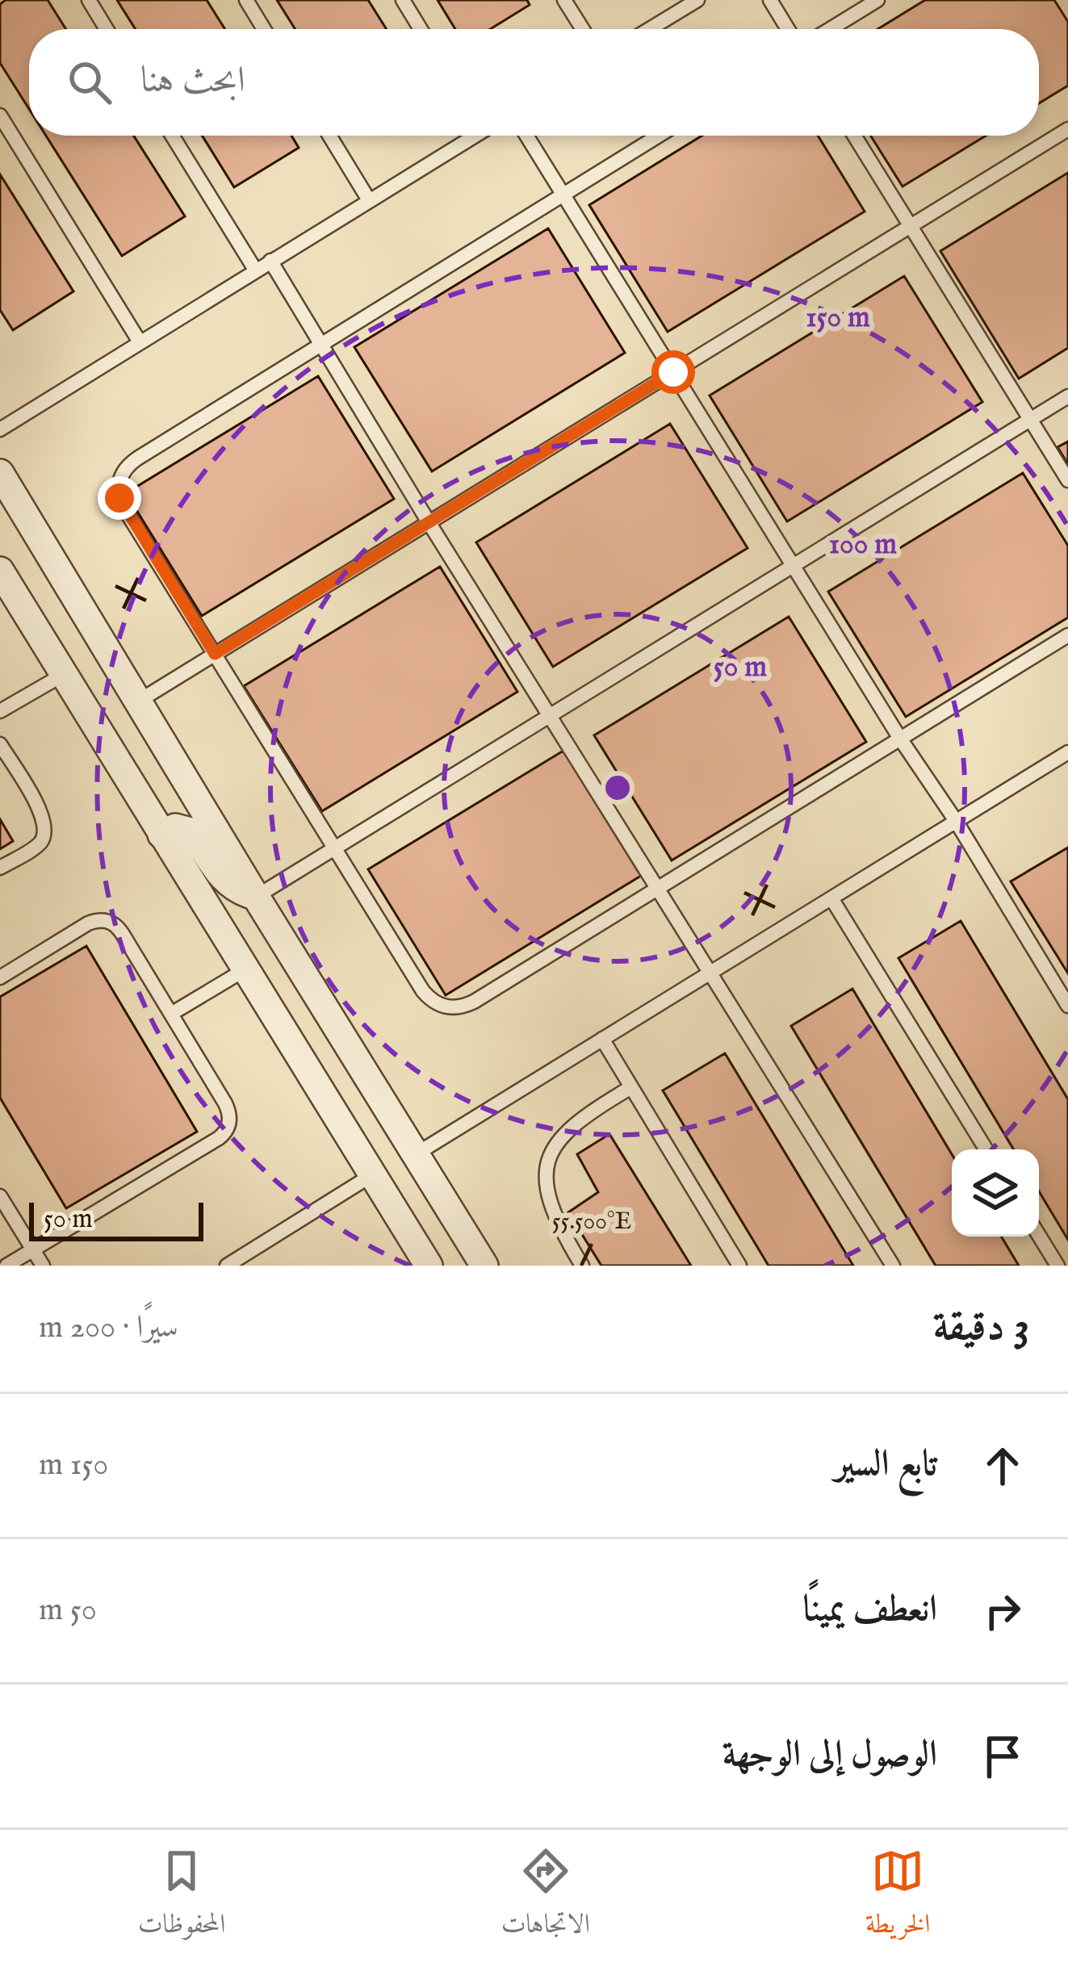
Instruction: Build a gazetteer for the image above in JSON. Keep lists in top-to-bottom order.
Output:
{
  "scale_bar": "50 m",
  "page": {
    "search": "ابحث هنا",
    "scale": "50 m",
    "heading": ["3 دقيقة", "سيرًا · 200 m"],
    "list": [
      ["تابع السير", "150 m"],
      ["انعطف يمينًا", "50 m"],
      "الوصول إلى الوجهة"
    ],
    "nav": ["الخريطة", "الاتجاهات", "المحفوظات"]
  },
  "coordinates": ["55.500°E"],
  "rings": ["150 m", "100 m", "50 m"]
}
